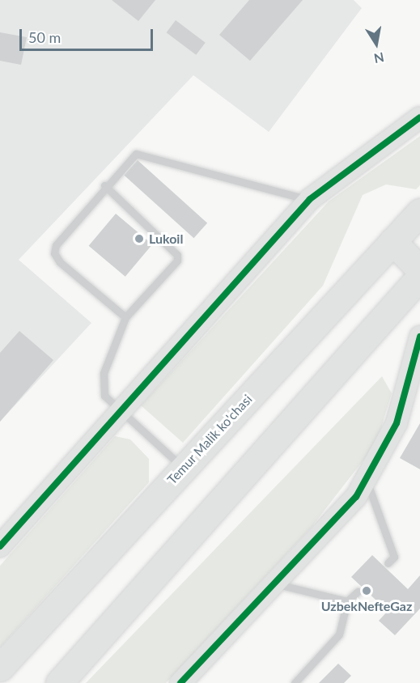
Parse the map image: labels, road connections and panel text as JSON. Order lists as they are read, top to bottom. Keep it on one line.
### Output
{"streets":{"highway":["Temur Malik ko'chasi"]},"places":["Lukoil","UzbekNefteGaz"],"scale_bar":"50 m","north":"bottom"}
